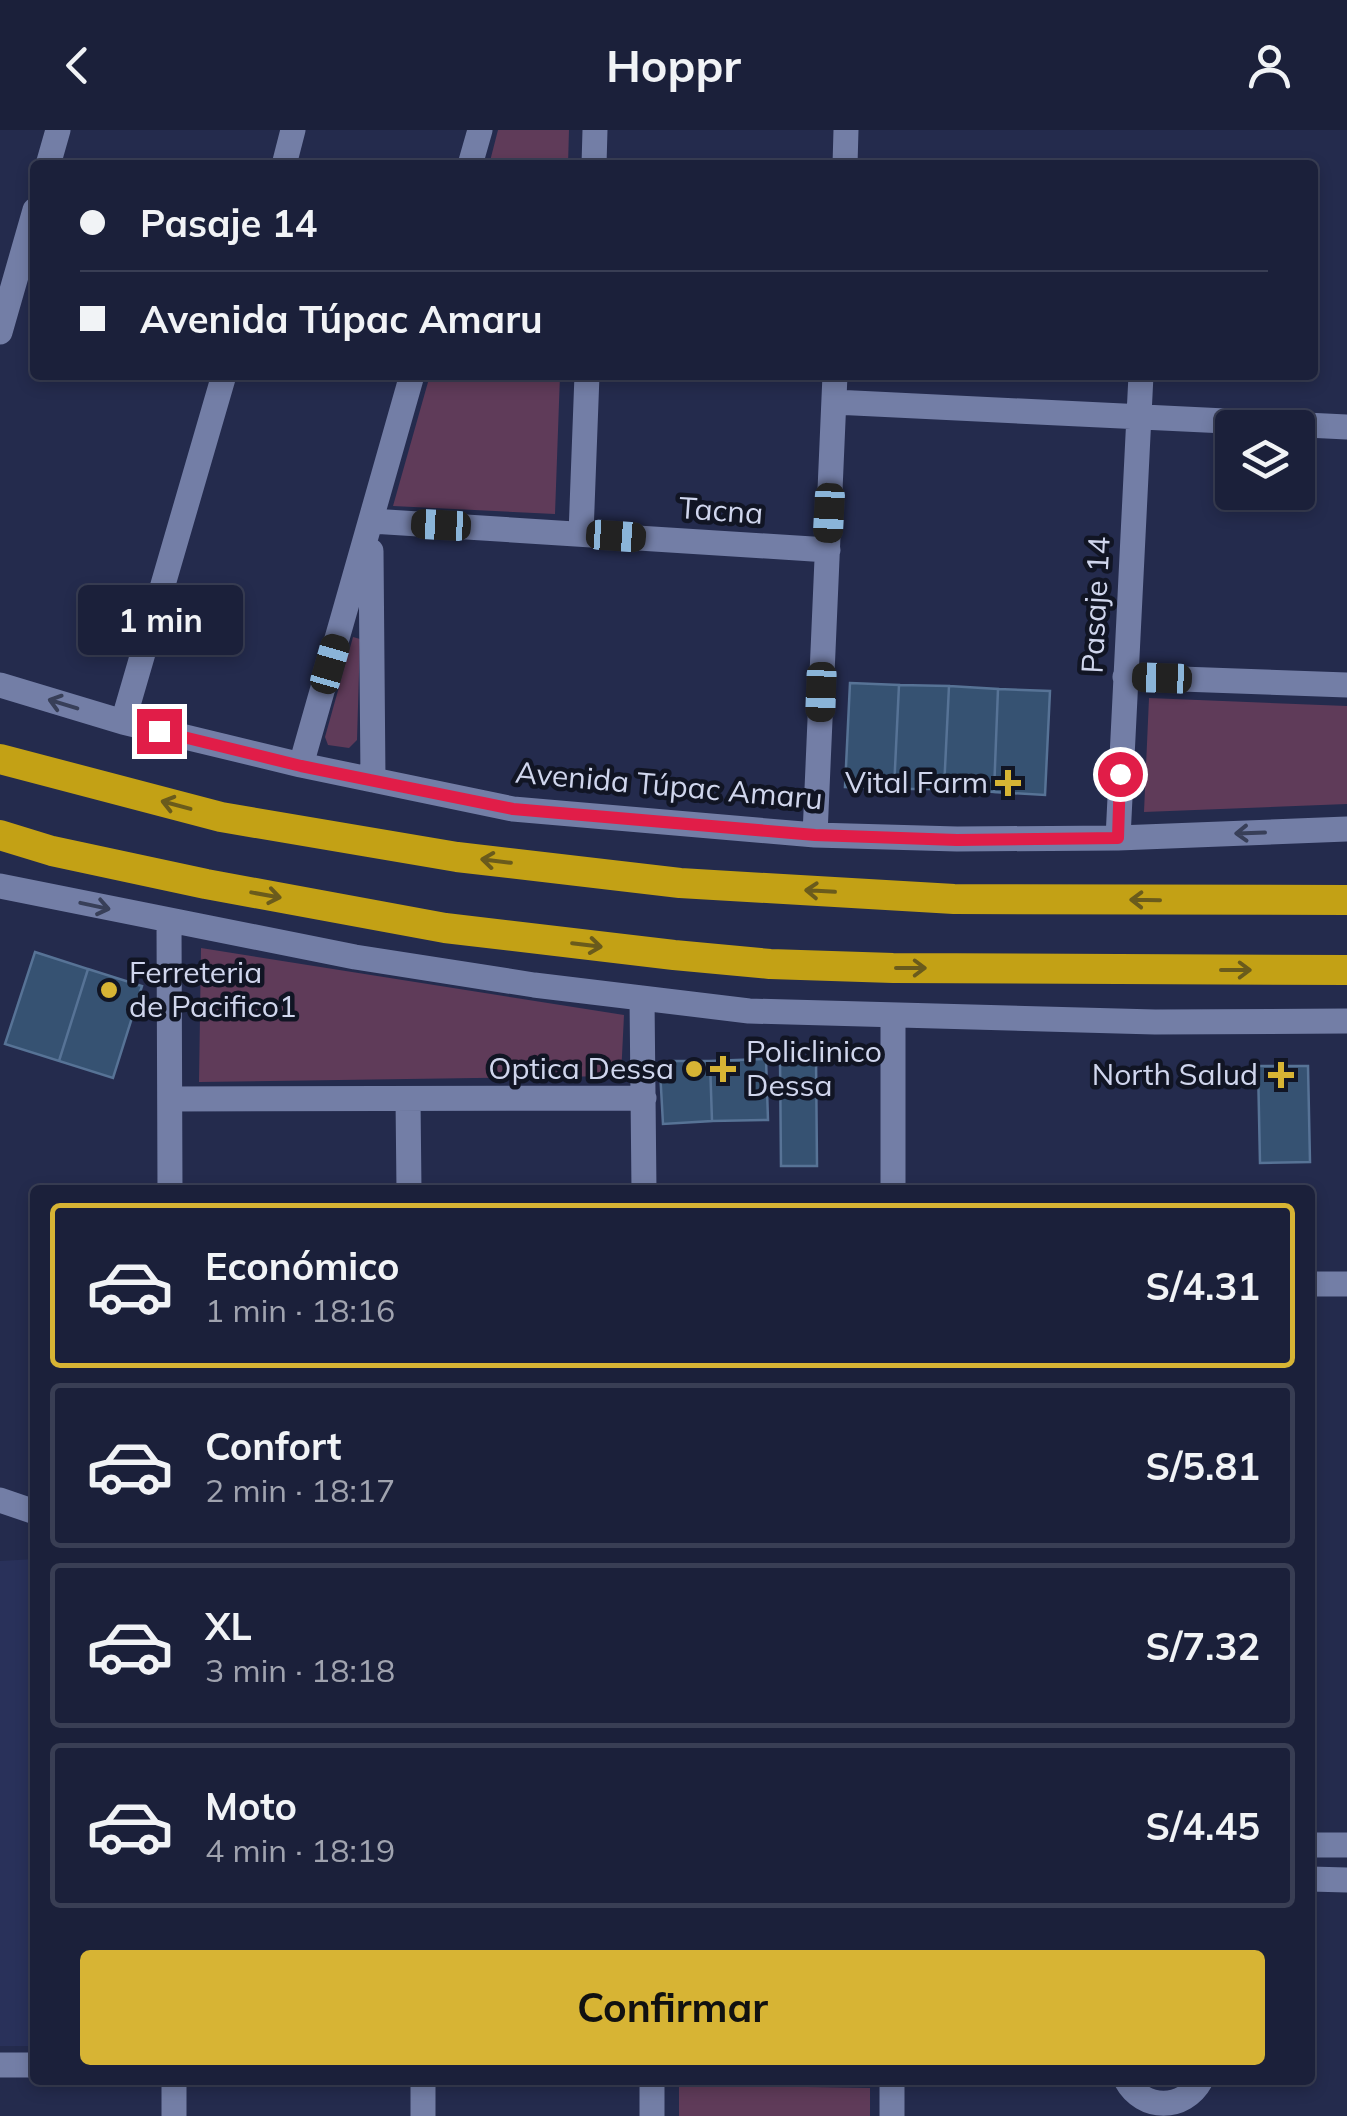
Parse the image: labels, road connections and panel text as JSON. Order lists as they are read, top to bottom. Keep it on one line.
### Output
{"streets":{"street":["Tacna","Pasaje 14","Avenida Túpac Amaru"]},"crossings":[["Pasaje 14","Avenida Túpac Amaru"]],"places":{"health":["Vital Farm","Policlinico Dessa","North Salud"],"other":["Ferreteria de Pacifico1","Optica Dessa"]},"page":{"header":"Hoppr","banner":["Pasaje 14","Avenida Túpac Amaru"],"bubble":"1 min","list":[{"name":"Económico","note":"1 min · 18:16","value":"S/4.31"},{"name":"Confort","note":"2 min · 18:17","value":"S/5.81"},{"name":"XL","note":"3 min · 18:18","value":"S/7.32"},{"name":"Moto","note":"4 min · 18:19","value":"S/4.45"}],"buttons":"Confirmar"}}
